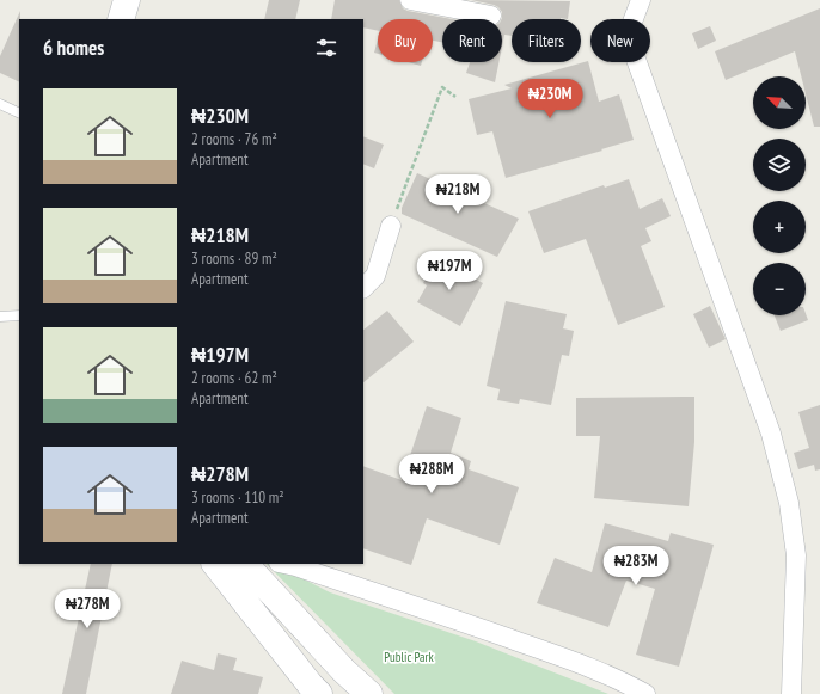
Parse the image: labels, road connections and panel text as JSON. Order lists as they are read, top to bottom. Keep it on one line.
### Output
{"parks":["Public Park"],"north":"top left","page":{"chip":["Buy","Rent","Filters","New"],"heading":"6 homes","map_buttons":["+","−"],"list":[{"name":"₦230M","note":"2 rooms · 76 m² · Apartment"},{"name":"₦218M","note":"3 rooms · 89 m² · Apartment"},{"name":"₦197M","note":"2 rooms · 62 m² · Apartment"},{"name":"₦278M","note":"3 rooms · 110 m² · Apartment"}],"price":["₦230M","₦218M","₦197M","₦288M","₦283M","₦278M"]}}
